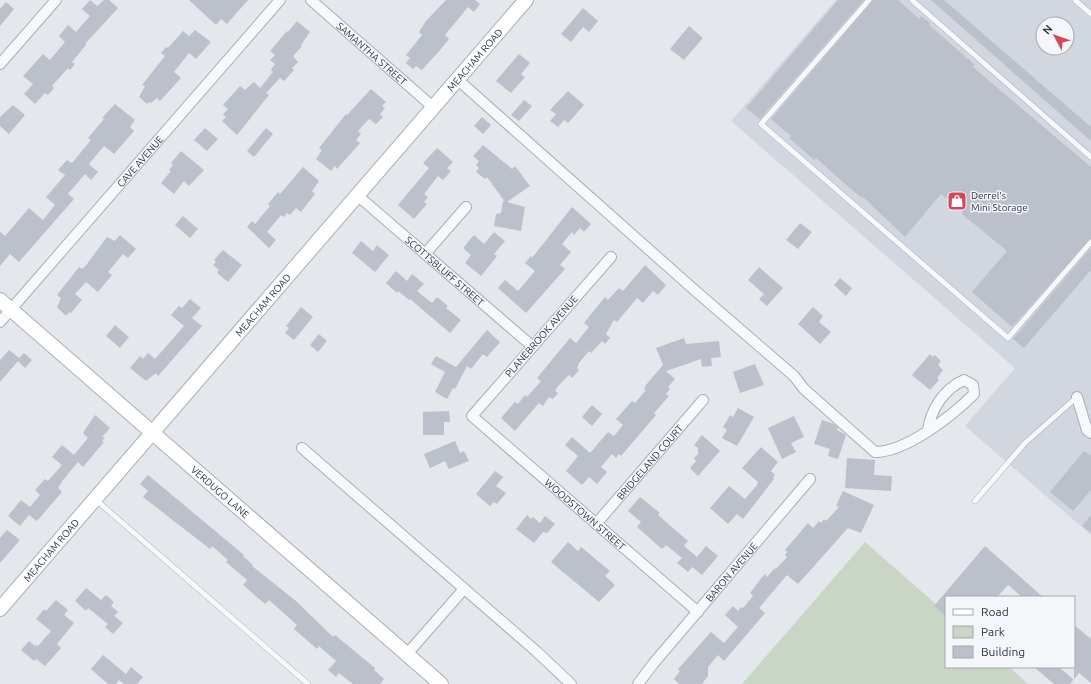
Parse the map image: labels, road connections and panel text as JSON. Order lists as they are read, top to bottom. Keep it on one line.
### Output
{"streets":{"street":["SAMANTHA STREET","MEACHAM ROAD","CAVE AVENUE","SCOTTSBLUFF STREET","PLANEBROOK AVENUE","BRIDGELAND COURT","VERDUGO LANE","WOODSTOWN STREET","BARON AVENUE"]},"crossings":[["SAMANTHA STREET","MEACHAM ROAD"],["MEACHAM ROAD","SCOTTSBLUFF STREET"],["MEACHAM ROAD","VERDUGO LANE"],["CAVE AVENUE","VERDUGO LANE"],["SCOTTSBLUFF STREET","PLANEBROOK AVENUE"],["PLANEBROOK AVENUE","WOODSTOWN STREET"],["BRIDGELAND COURT","WOODSTOWN STREET"],["WOODSTOWN STREET","BARON AVENUE"]],"places":{"shop":["Derrel's Mini Storage"]},"legend":["Road","Park","Building"],"north":"top left"}
